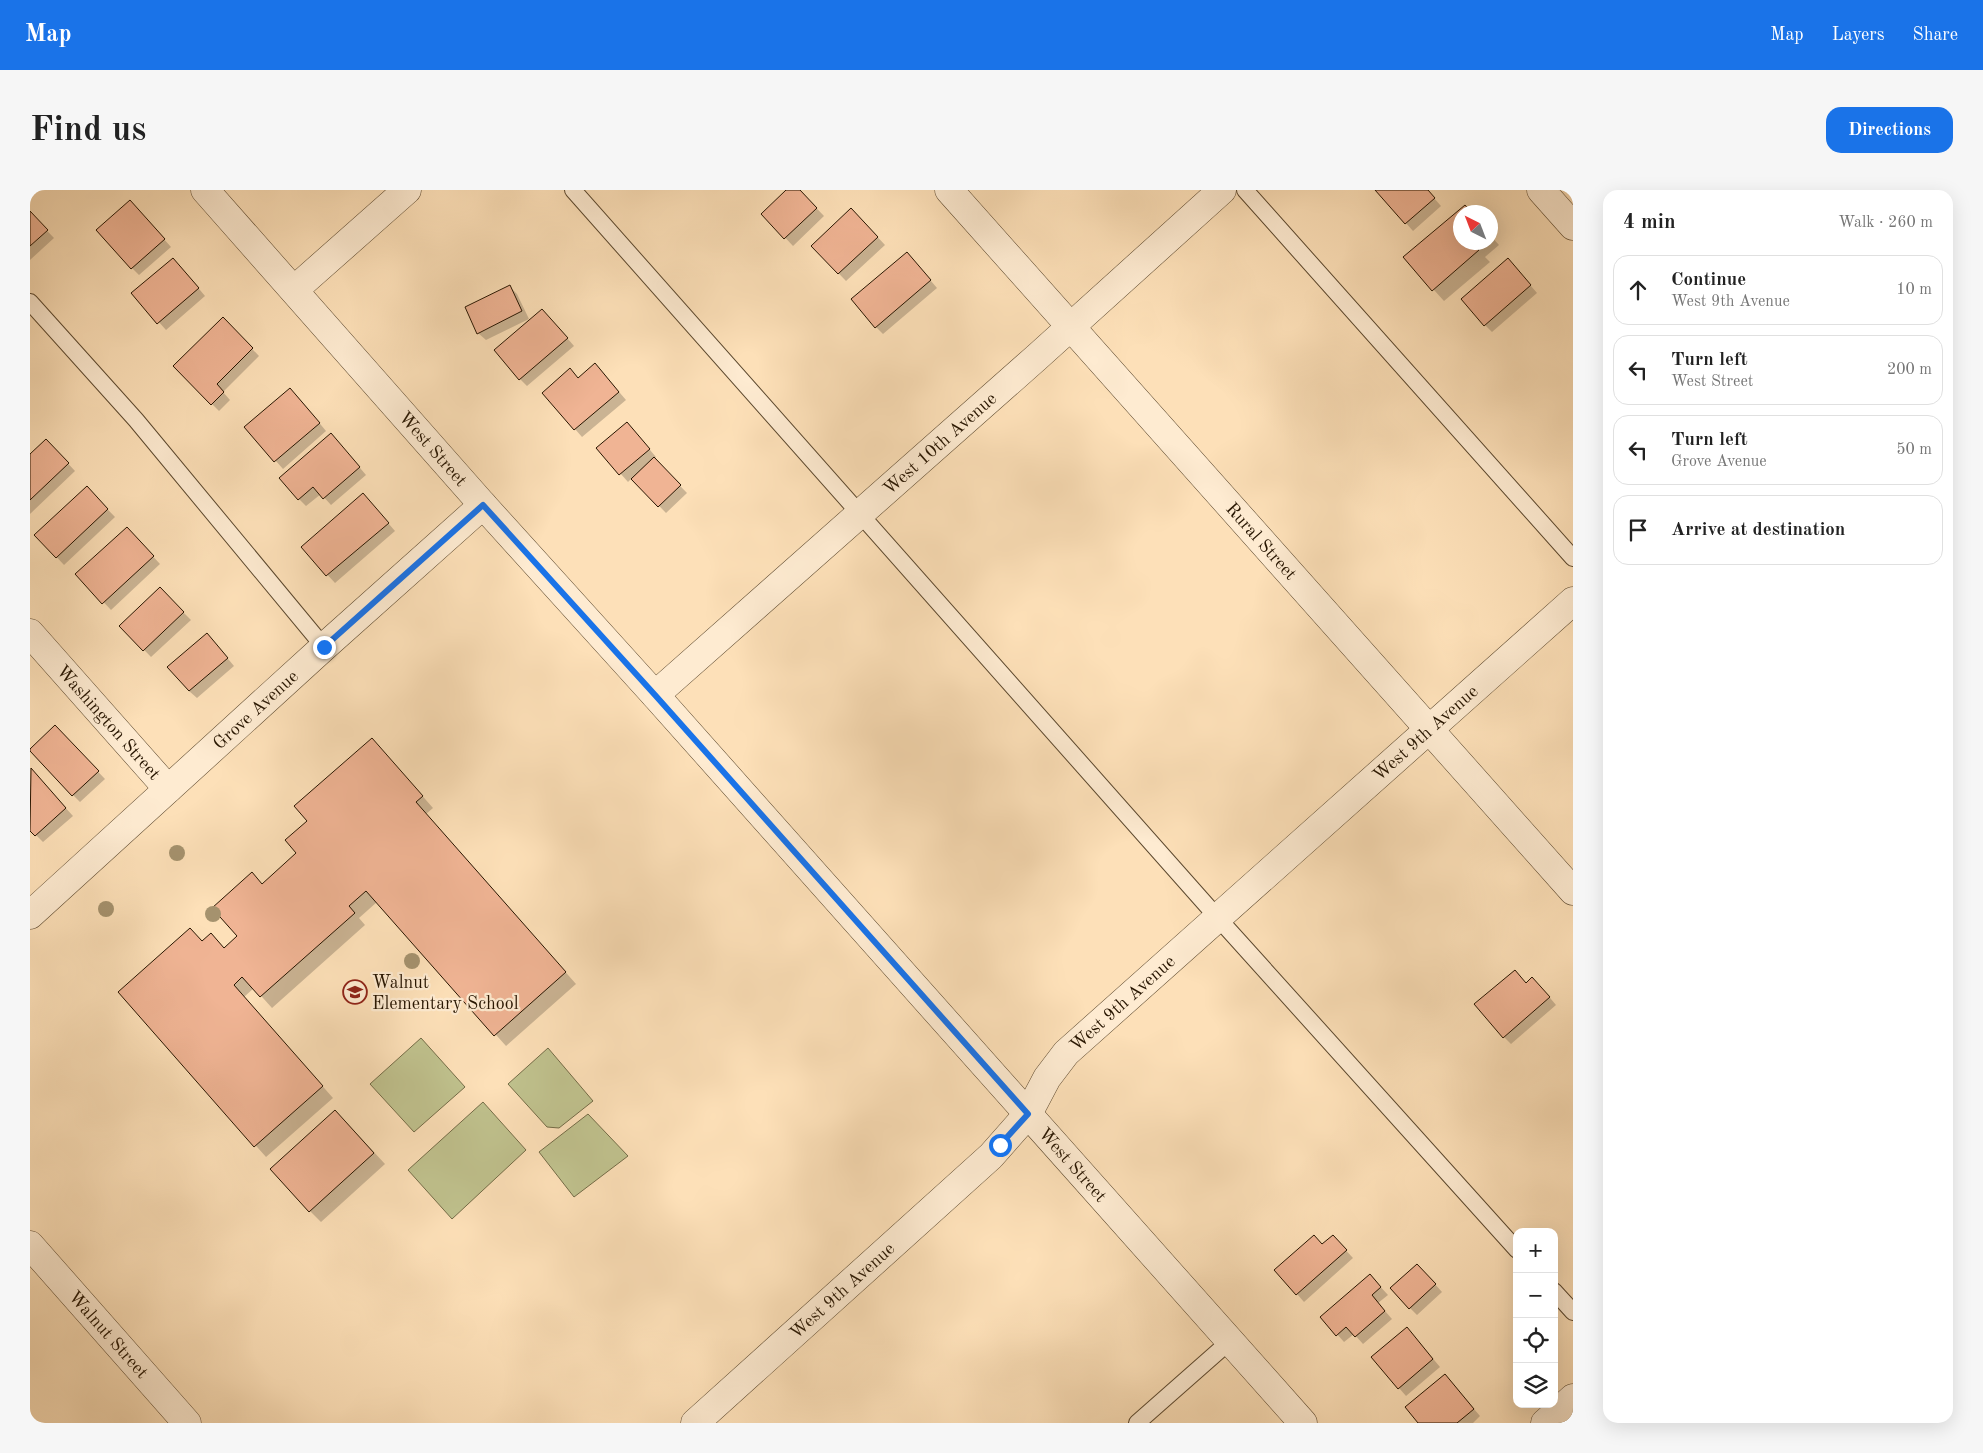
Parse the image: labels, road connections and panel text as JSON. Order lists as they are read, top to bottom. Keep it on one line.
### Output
{"streets":{"street":["West 10th Avenue","West Street","Rural Street","Grove Avenue","Washington Street","West 9th Avenue","Walnut Street"]},"crossings":[["West 10th Avenue","West Street"],["West 10th Avenue","Rural Street"],["West Street","Grove Avenue"],["West Street","West 9th Avenue"],["Rural Street","West 9th Avenue"],["Grove Avenue","Washington Street"]],"places":{"school or university":["Walnut Elementary School"]},"north":"top left","page":{"header":"Map","nav":["Map","Layers","Share"],"buttons":"Directions","title":"Find us","heading":["4 min","Walk · 260 m"],"list":[["Continue","West 9th Avenue","10 m"],["Turn left","West Street","200 m"],["Turn left","Grove Avenue","50 m"],"Arrive at destination"],"map_buttons":["+","−"]}}
